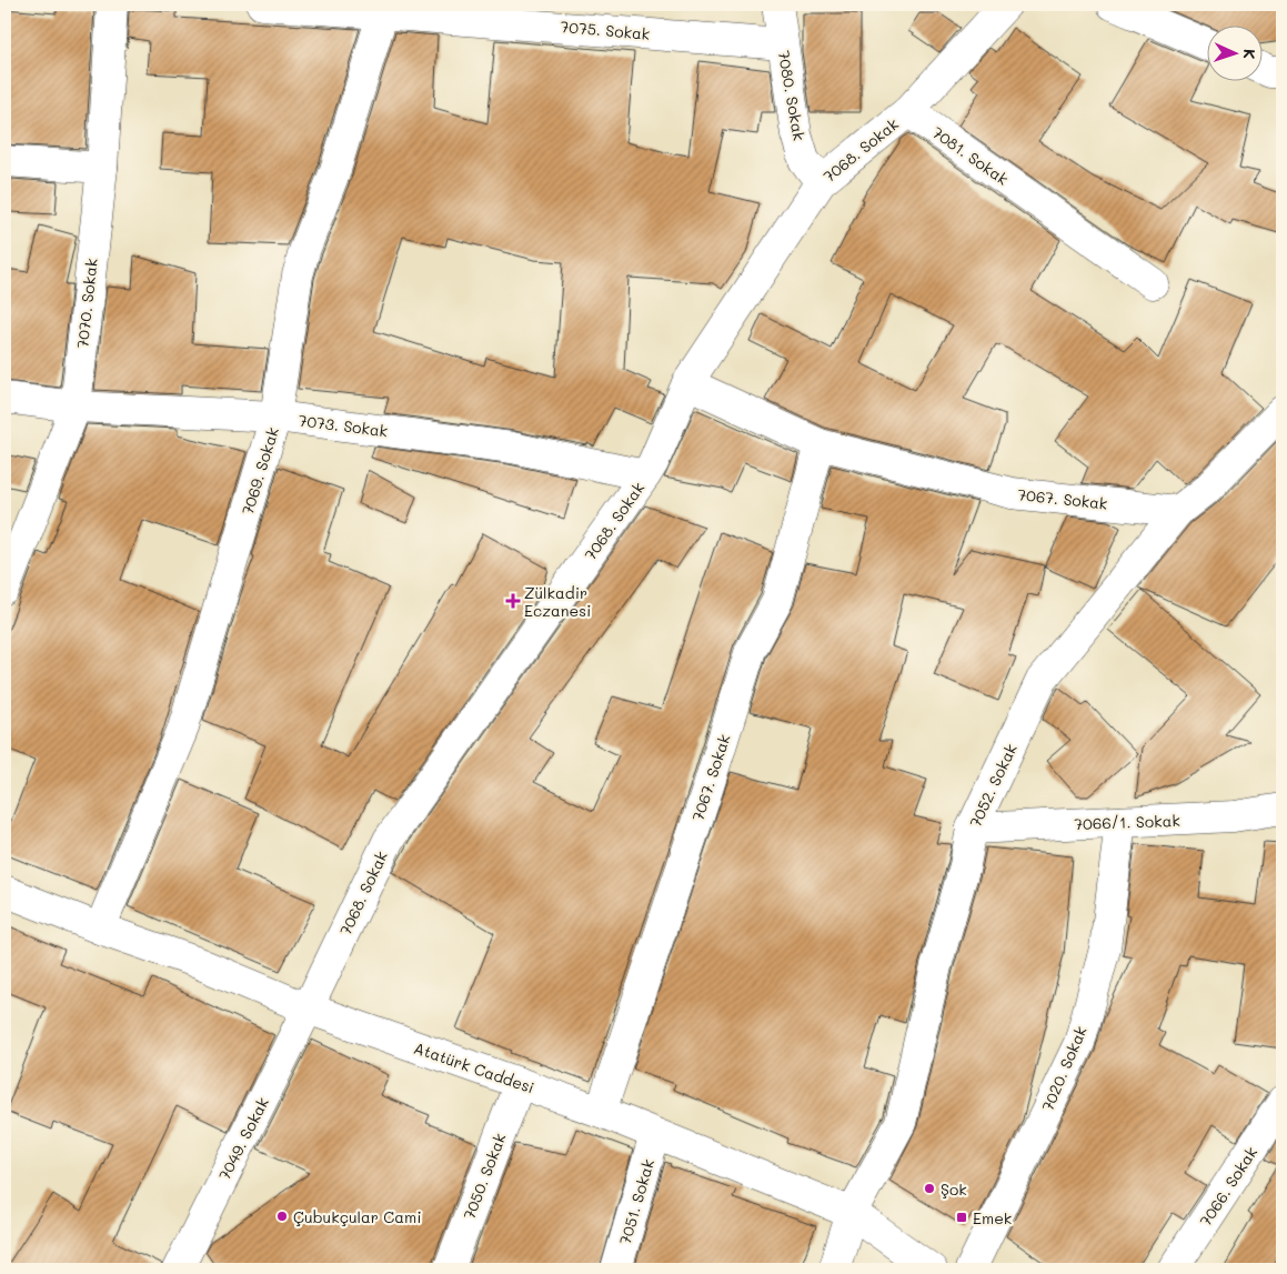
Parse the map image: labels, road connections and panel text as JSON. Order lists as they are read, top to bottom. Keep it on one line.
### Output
{"streets":{"street":["7075. Sokak","7080. Sokak","7068. Sokak","7081. Sokak","7070. Sokak","7073. Sokak","7069. Sokak","7067. Sokak","7052. Sokak","7066/1. Sokak","Atatürk Caddesi","7020. Sokak","7049. Sokak","7050. Sokak","7066. Sokak","7051. Sokak"]},"crossings":[["7075. Sokak","7080. Sokak"],["7075. Sokak","7069. Sokak"],["7080. Sokak","7068. Sokak"],["7068. Sokak","7081. Sokak"],["7068. Sokak","7073. Sokak"],["7068. Sokak","7067. Sokak"],["7068. Sokak","Atatürk Caddesi"],["7068. Sokak","7049. Sokak"],["7070. Sokak","7073. Sokak"],["7073. Sokak","7069. Sokak"],["7069. Sokak","Atatürk Caddesi"],["7067. Sokak","7052. Sokak"],["7067. Sokak","Atatürk Caddesi"],["7052. Sokak","7066/1. Sokak"],["7052. Sokak","Atatürk Caddesi"],["7066/1. Sokak","7020. Sokak"],["Atatürk Caddesi","7049. Sokak"],["Atatürk Caddesi","7050. Sokak"],["Atatürk Caddesi","7051. Sokak"]],"places":{"health":["Zülkadir Eczanesi"],"other":["Şok","Çubukçular Cami"],"transit":["Emek"]},"north":"right"}
